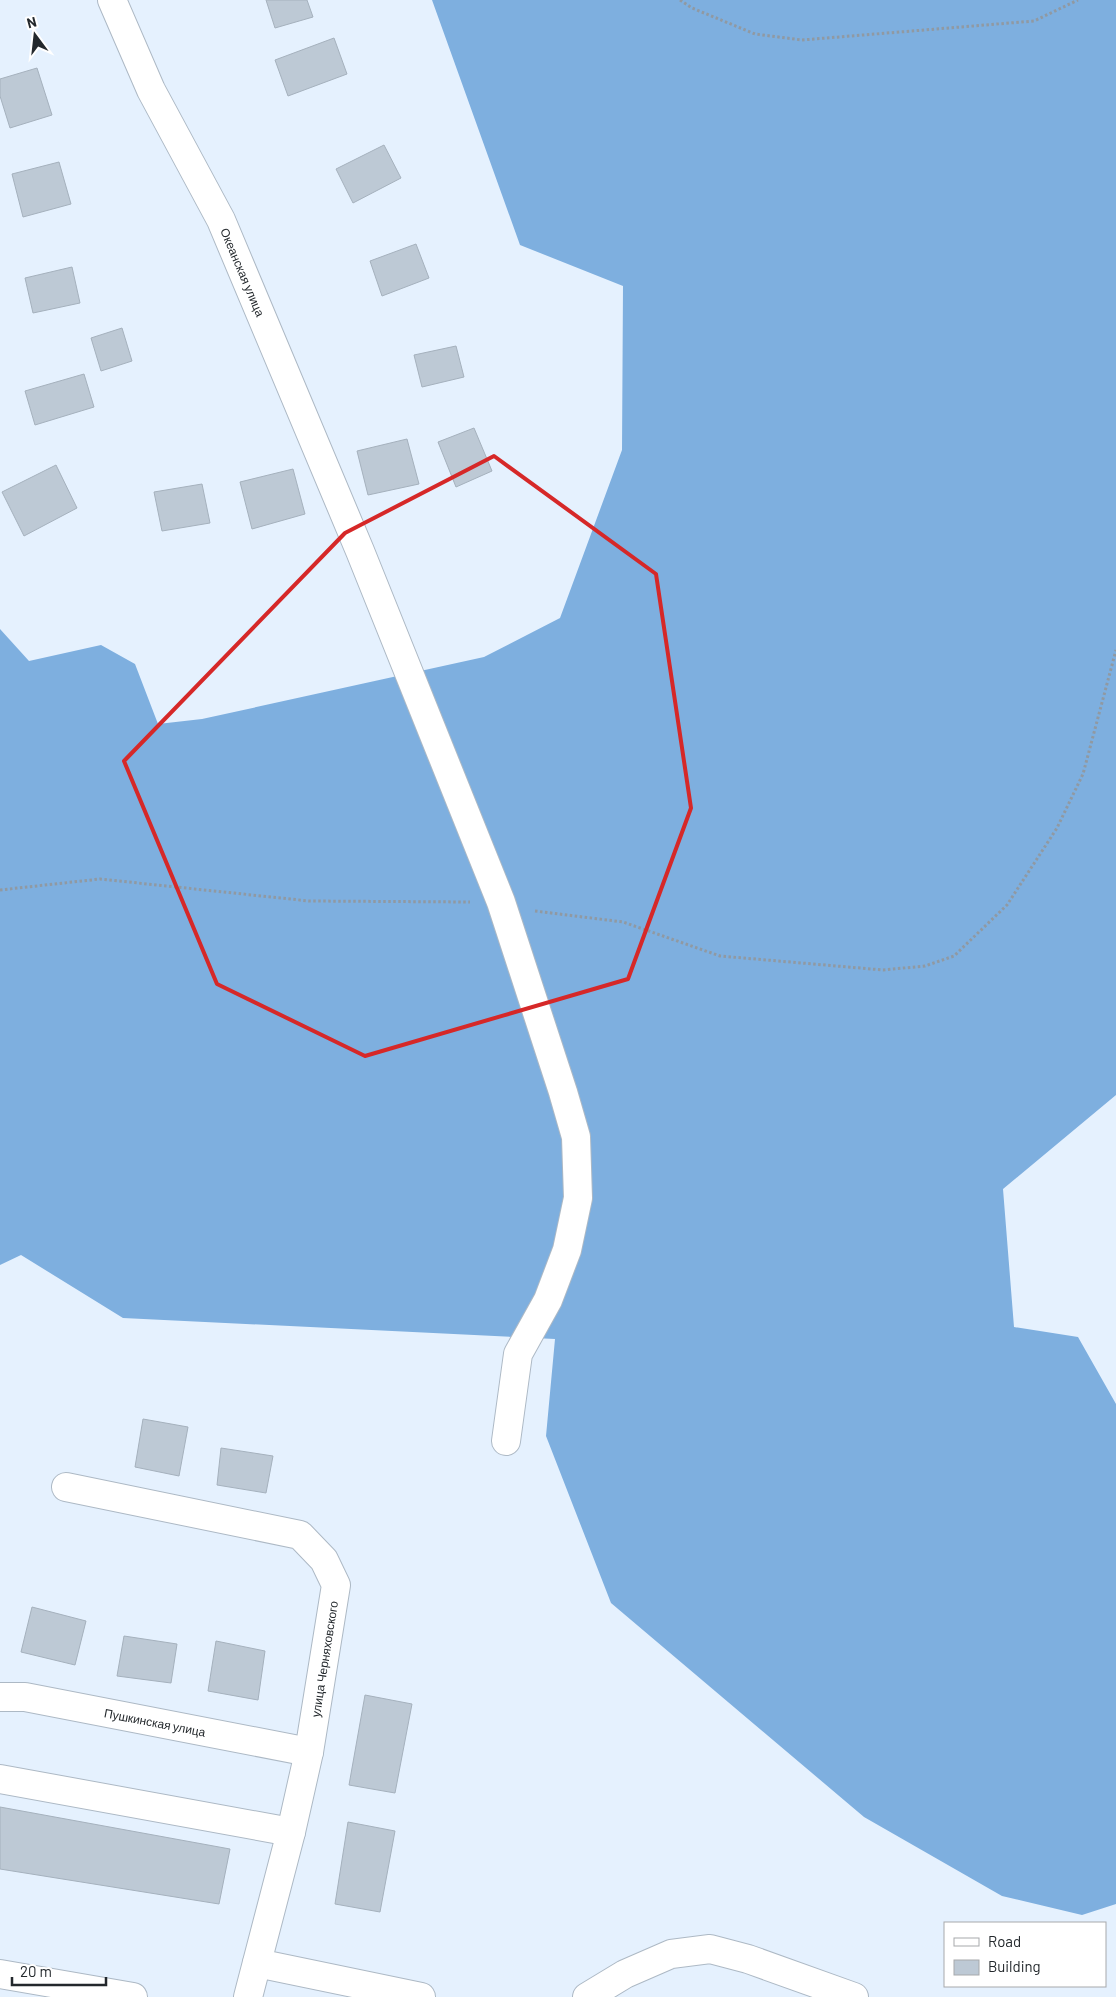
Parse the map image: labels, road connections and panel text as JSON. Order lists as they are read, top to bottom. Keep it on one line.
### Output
{"streets":{"street":["Океанская улица","улица Черняховского","Пушкинская улица"]},"crossings":[["улица Черняховского","Пушкинская улица"]],"legend":["Road","Building"],"scale_bar":"20 m","north":"top"}
